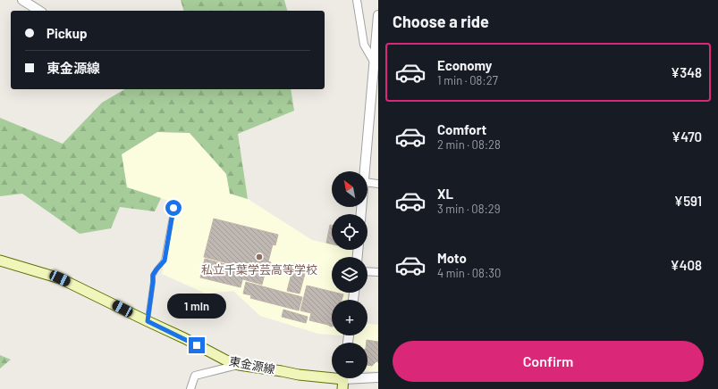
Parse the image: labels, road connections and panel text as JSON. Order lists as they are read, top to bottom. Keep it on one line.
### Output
{"streets":{"main road":["東金源線"]},"places":["私立千葉学芸高等学校"],"north":"top left","page":{"heading":"Choose a ride","banner":["Pickup","東金源線"],"list":[{"name":"Economy","note":"1 min · 08:27","value":"¥348"},{"name":"Comfort","note":"2 min · 08:28","value":"¥470"},{"name":"XL","note":"3 min · 08:29","value":"¥591"},{"name":"Moto","note":"4 min · 08:30","value":"¥408"}],"map_buttons":["+","−"],"bubble":"1 min","buttons":"Confirm"}}
